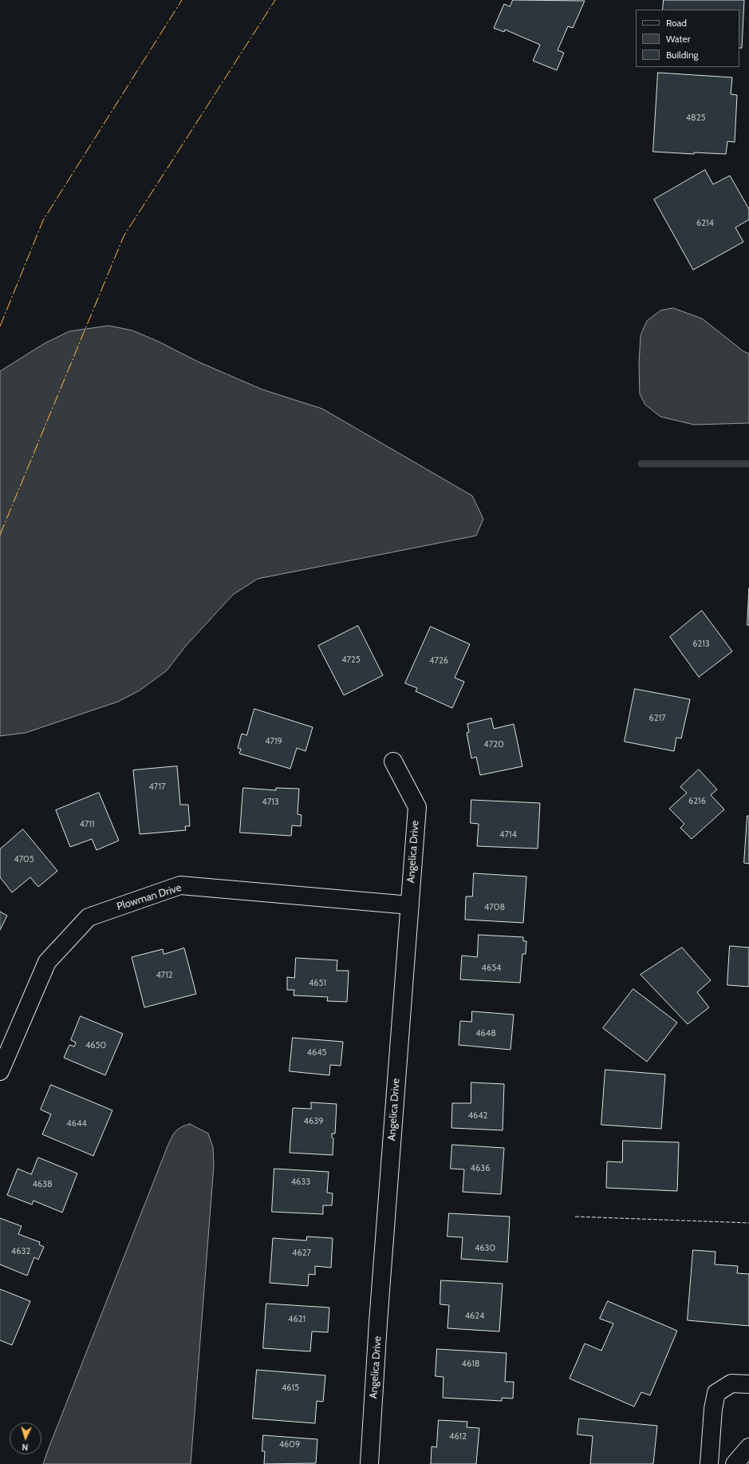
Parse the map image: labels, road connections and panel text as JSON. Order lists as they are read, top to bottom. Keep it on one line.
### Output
{"streets":{"street":["Angelica Drive","Plowman Drive"]},"crossings":[["Angelica Drive","Plowman Drive"]],"house_numbers":["4825","6214","6213","4725","4726","6217","4719","4720","4717","6216","4713","4711","4714","4705","4708","4654","4712","4651","4648","4650","4645","4642","4639","4644","4636","4633","4638","4630","4632","4627","4624","4621","4618","4615","4612","4609"],"legend":["Road","Water","Building"],"north":"bottom"}
